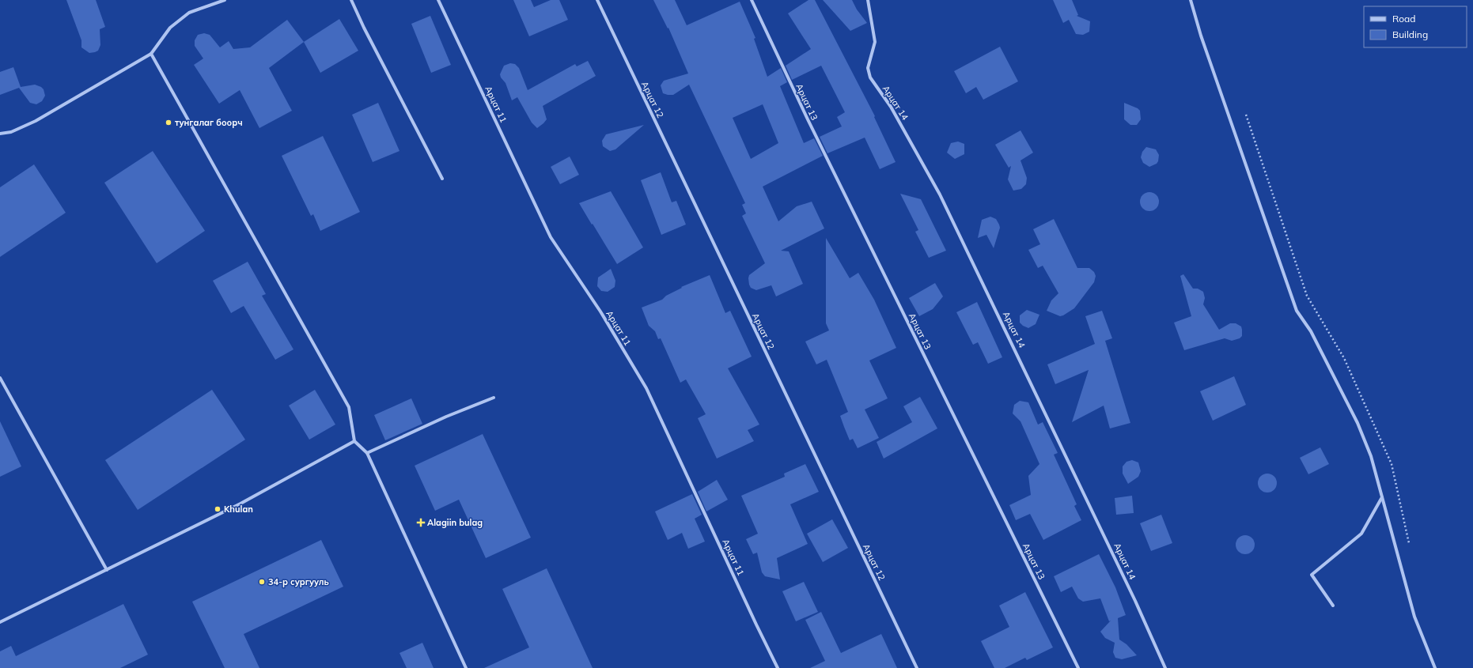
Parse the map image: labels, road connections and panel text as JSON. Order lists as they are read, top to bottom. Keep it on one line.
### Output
{"streets":{"street":["Арцат 12","Арцат 13","Арцат 14","Арцат 11"]},"places":{"other":["тунгалаг боорч","Khulan","34-р сургууль"],"health":["Alagiin bulag"]},"legend":["Road","Building"]}
